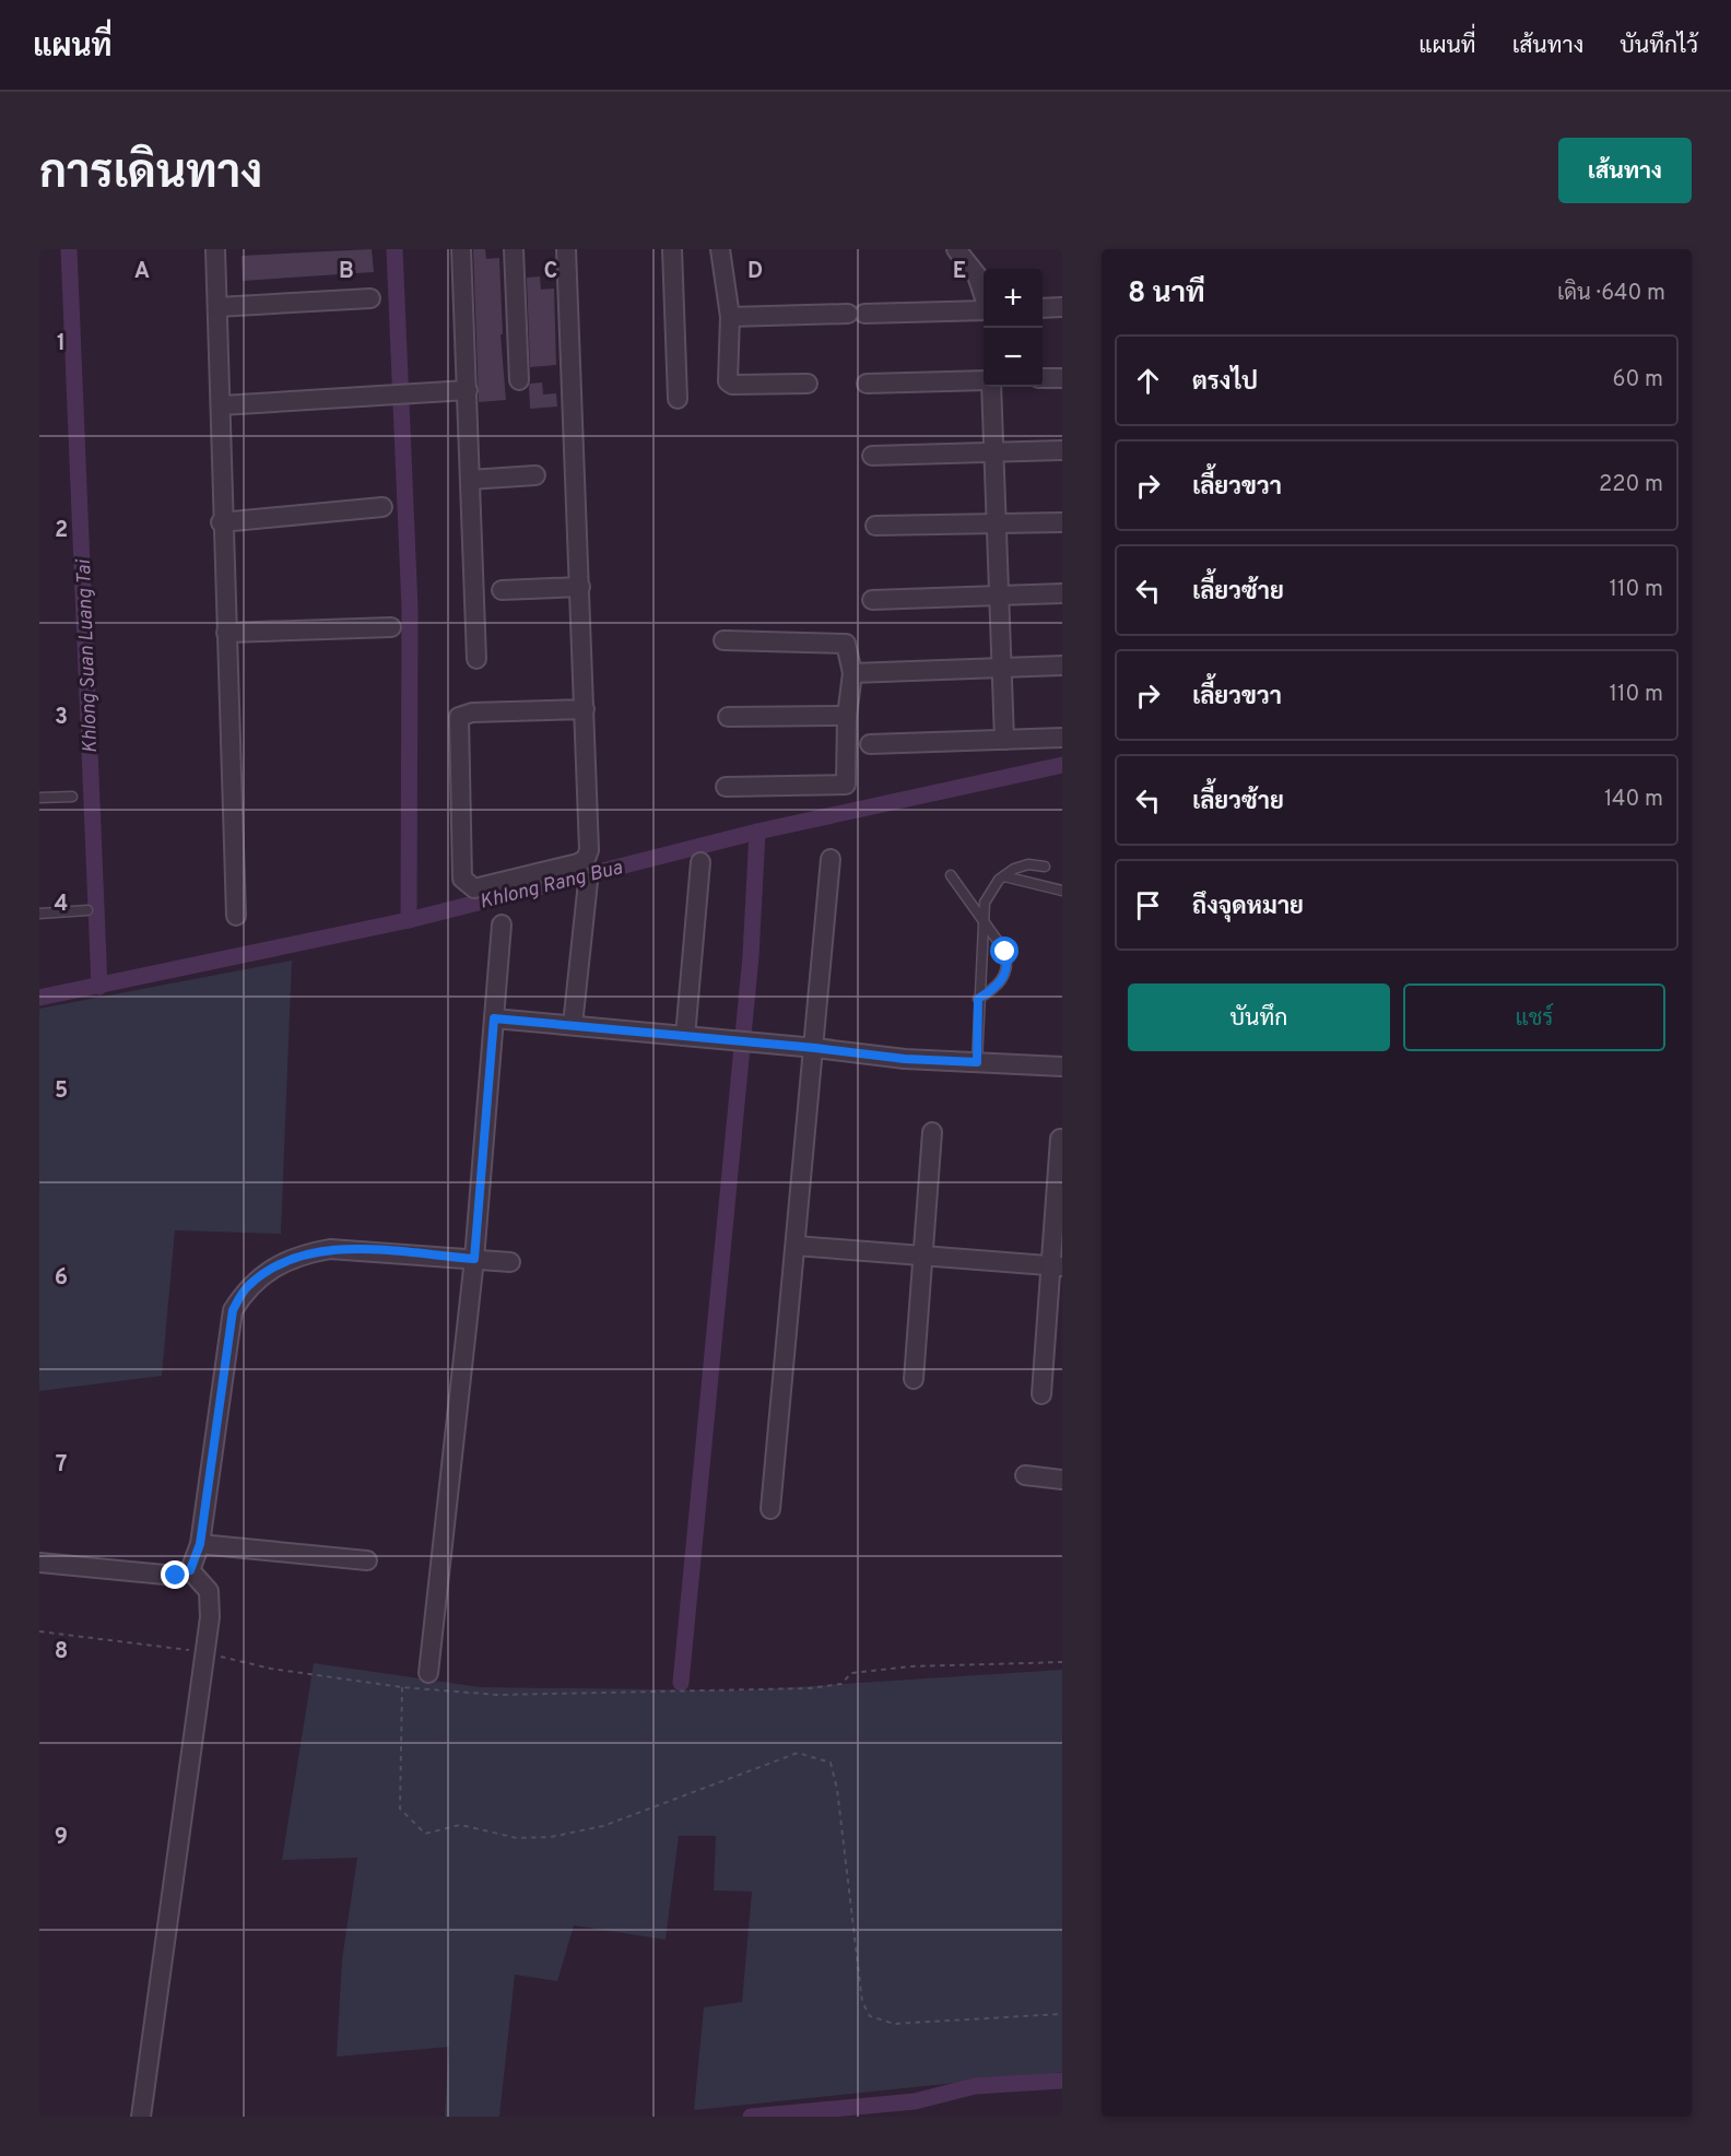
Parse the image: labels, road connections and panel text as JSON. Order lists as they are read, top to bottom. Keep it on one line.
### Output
{"water":["Khlong Suan Luang Tai","Khlong Rang Bua"],"page":{"header":"แผนที่","nav":["แผนที่","เส้นทาง","บันทึกไว้"],"title":"การเดินทาง","buttons":["เส้นทาง",["บันทึก","แชร์"]],"heading":["8 นาที","เดิน · 640 m"],"map_buttons":["+","−"],"list":[["ตรงไป","60 m"],["เลี้ยวขวา","220 m"],["เลี้ยวซ้าย","110 m"],["เลี้ยวขวา","110 m"],["เลี้ยวซ้าย","140 m"],"ถึงจุดหมาย"]},"grid":{"columns":["A","B","C","D","E"],"rows":["1","2","3","4","5","6","7","8","9"]}}
